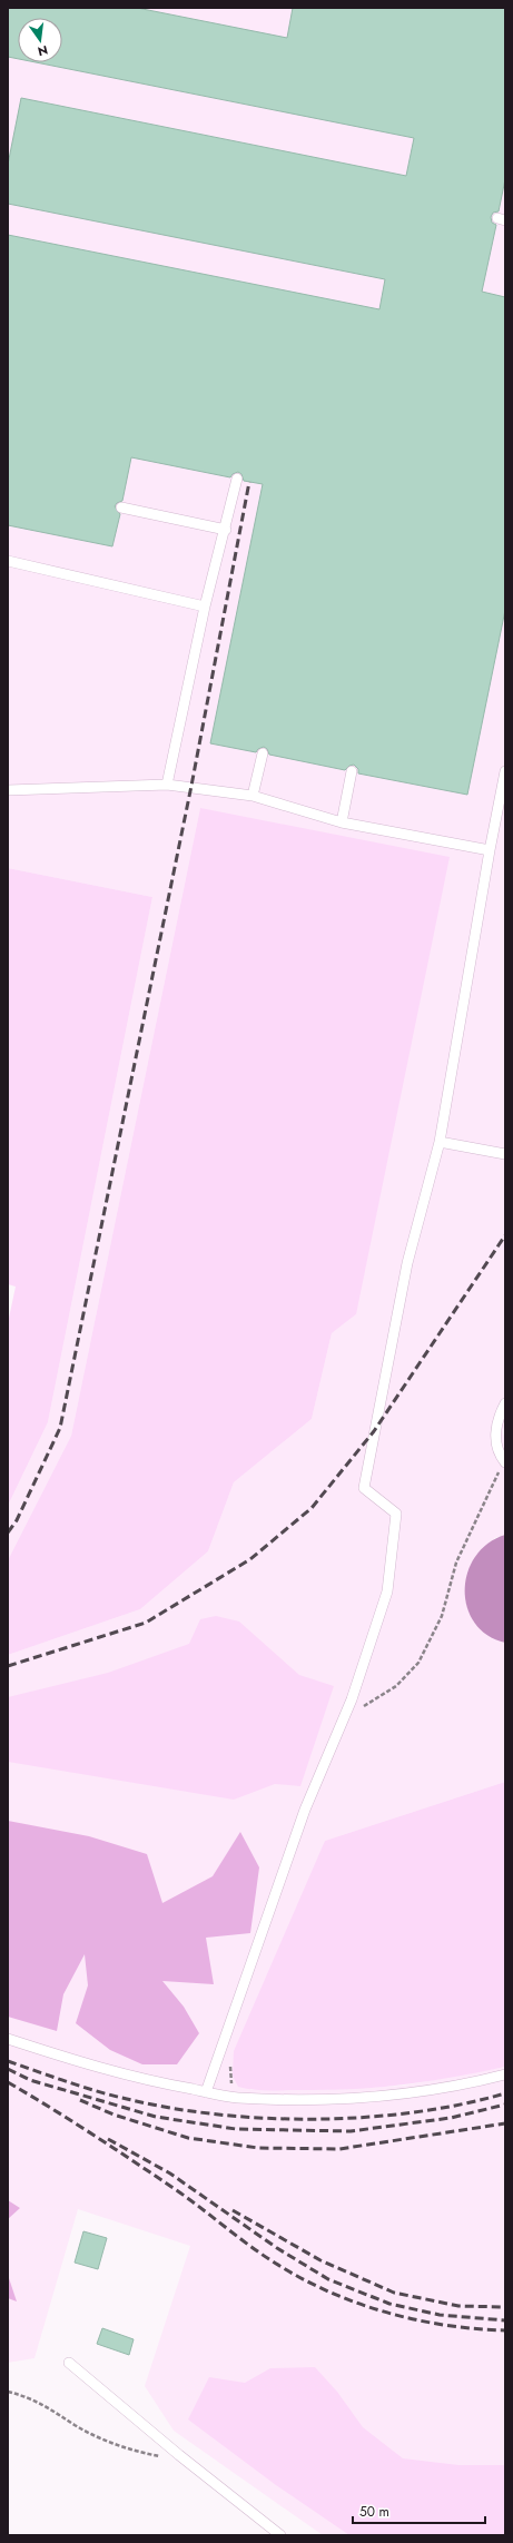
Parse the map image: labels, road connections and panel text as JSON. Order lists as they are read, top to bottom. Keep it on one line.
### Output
{"scale_bar":"50 m","north":"bottom"}
